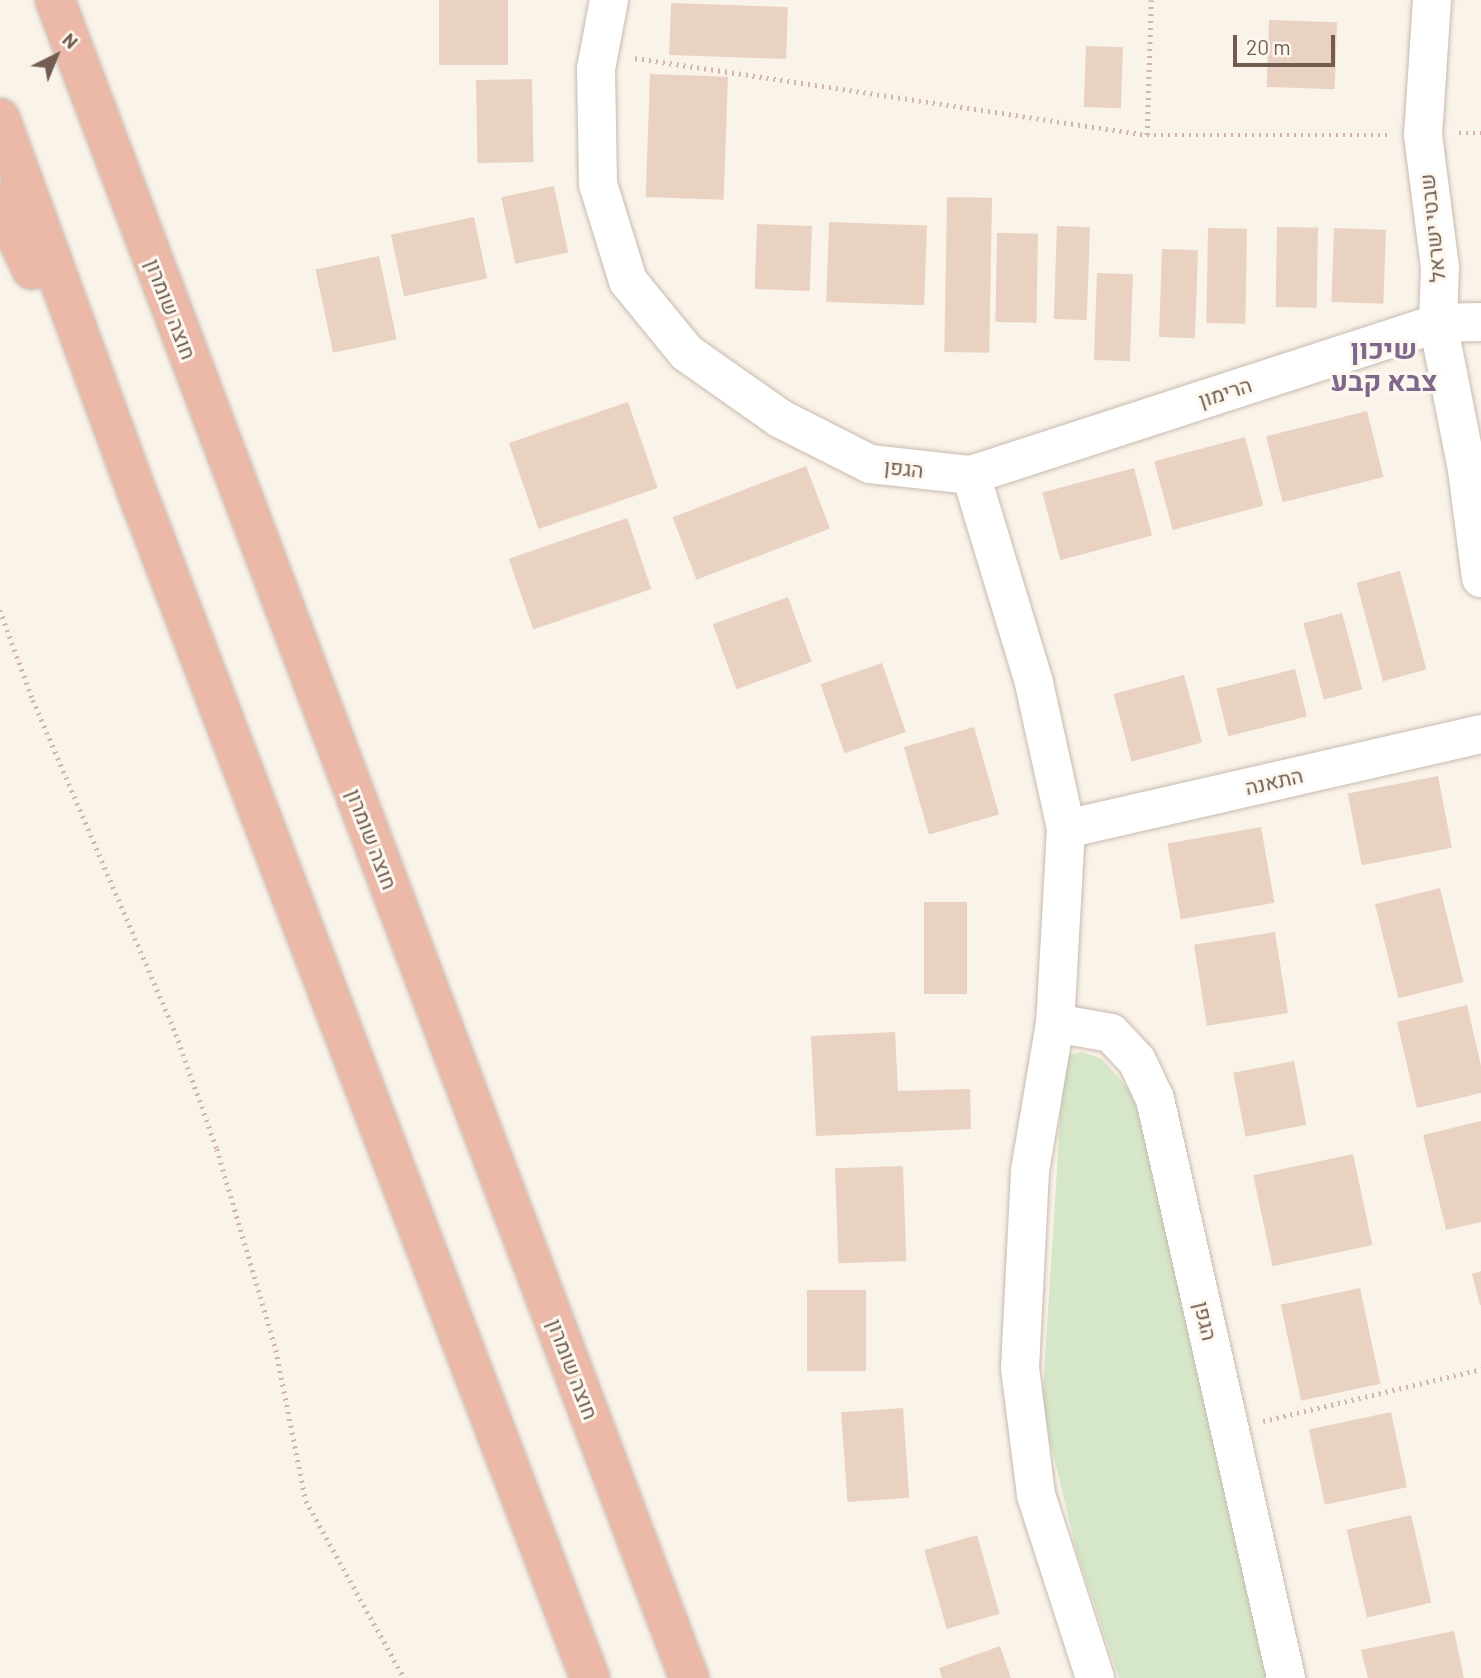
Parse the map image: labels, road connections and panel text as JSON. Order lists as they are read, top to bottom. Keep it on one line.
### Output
{"streets":{"highway":["חוצה שומרון"],"street":["שבטי ישראל","הרימון","הגפן","התאנה"]},"crossings":[["שבטי ישראל","הרימון"],["הרימון","הגפן"]],"districts":["שיכון צבא קבע"],"scale_bar":"20 m","north":"top right"}
